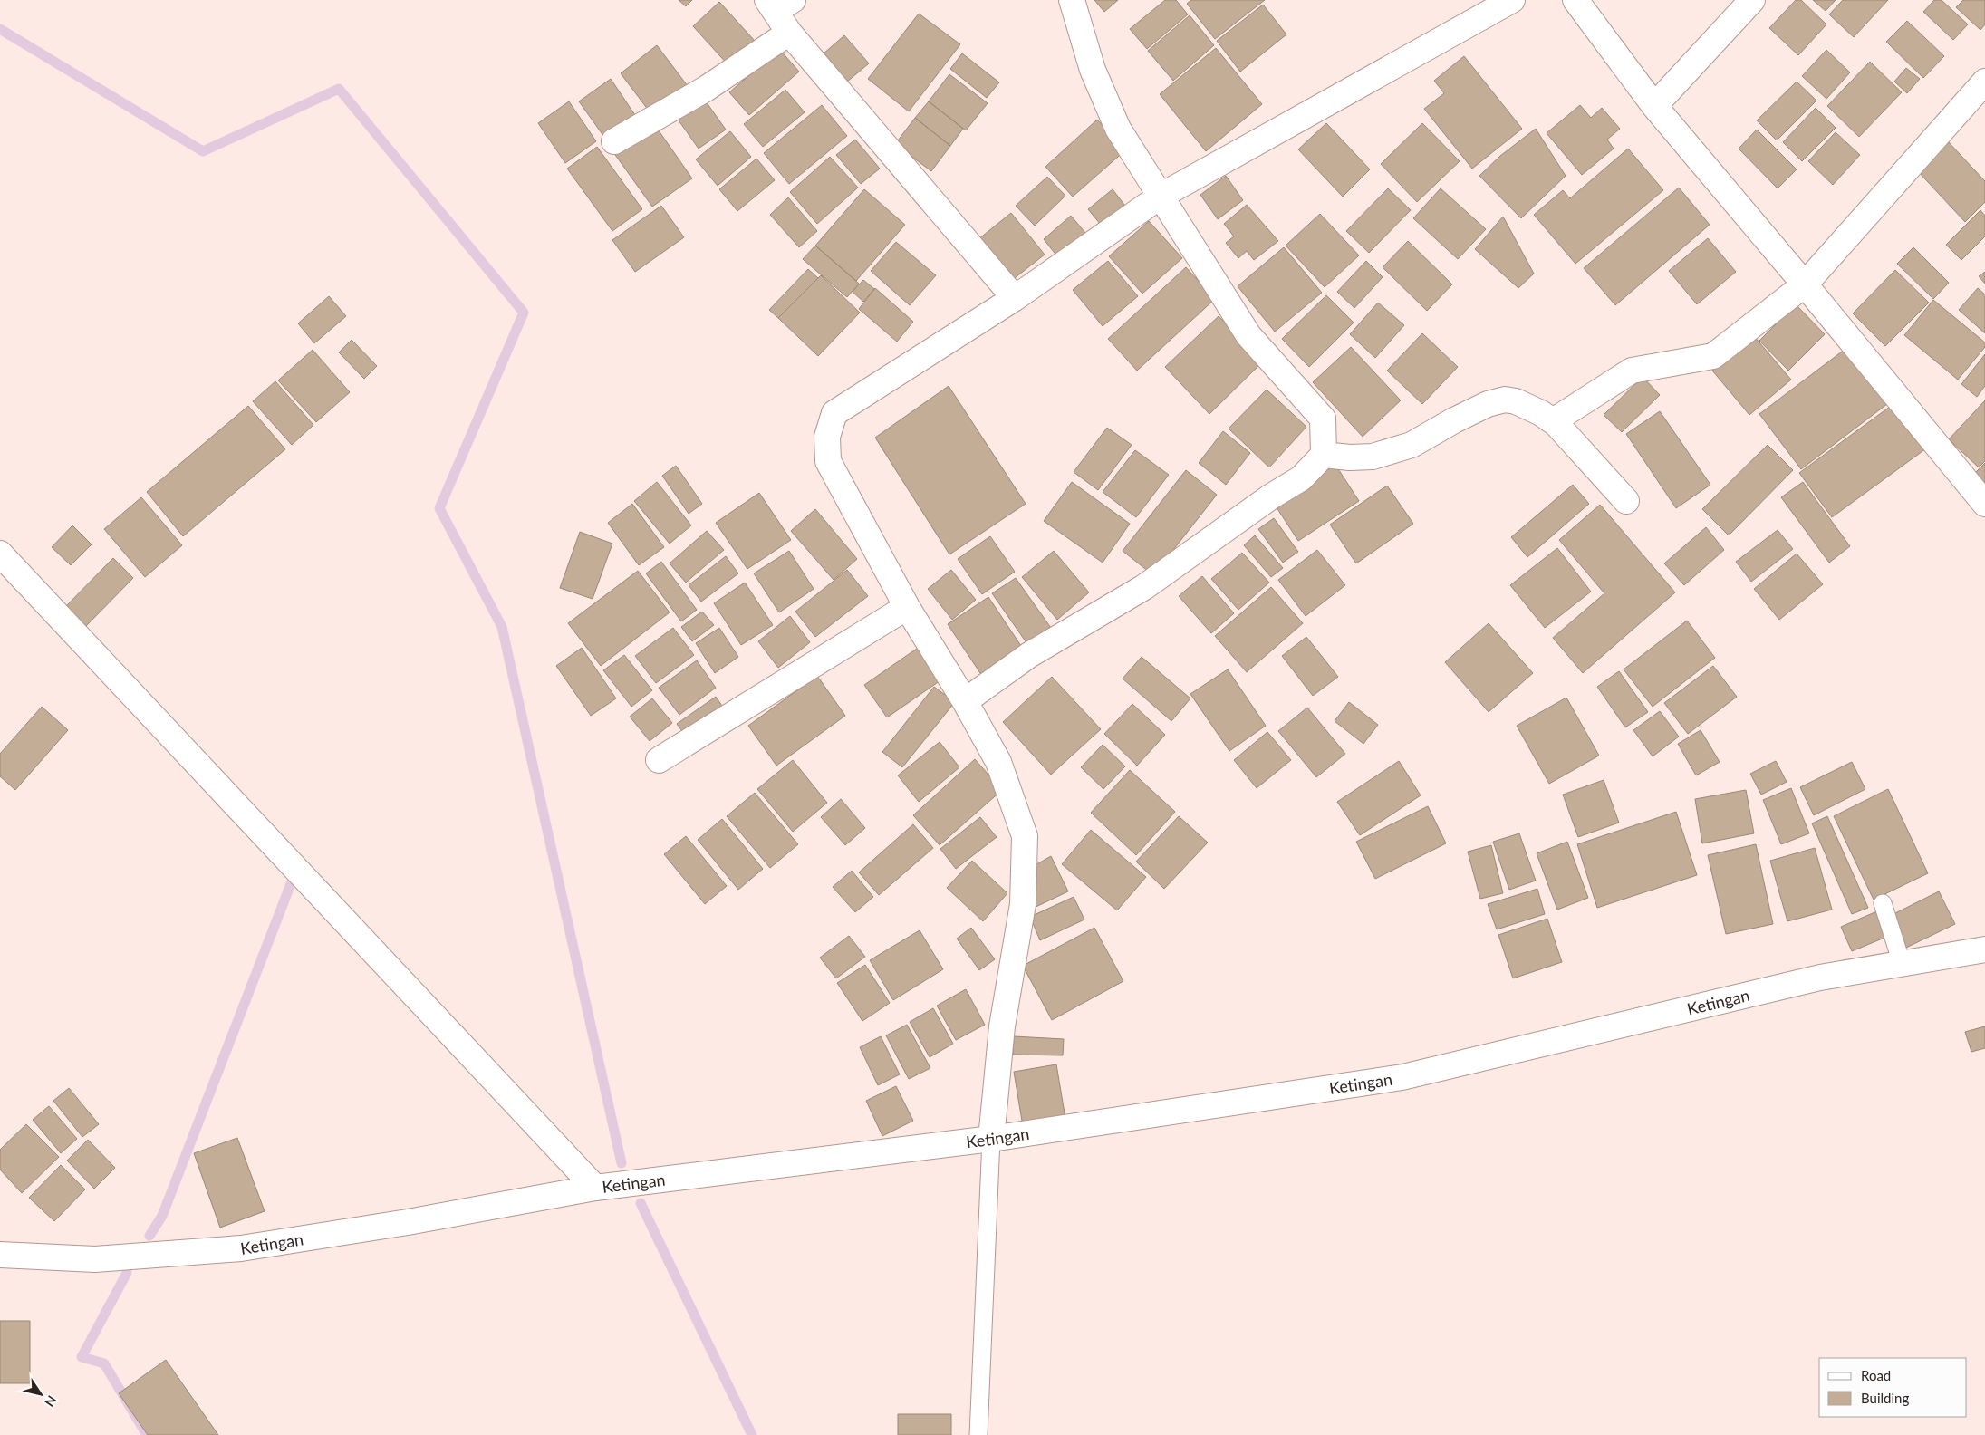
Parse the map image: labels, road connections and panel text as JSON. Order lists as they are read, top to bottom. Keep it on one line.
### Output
{"streets":{"street":["Ketingan"]},"legend":["Road","Building"],"north":"bottom right"}
